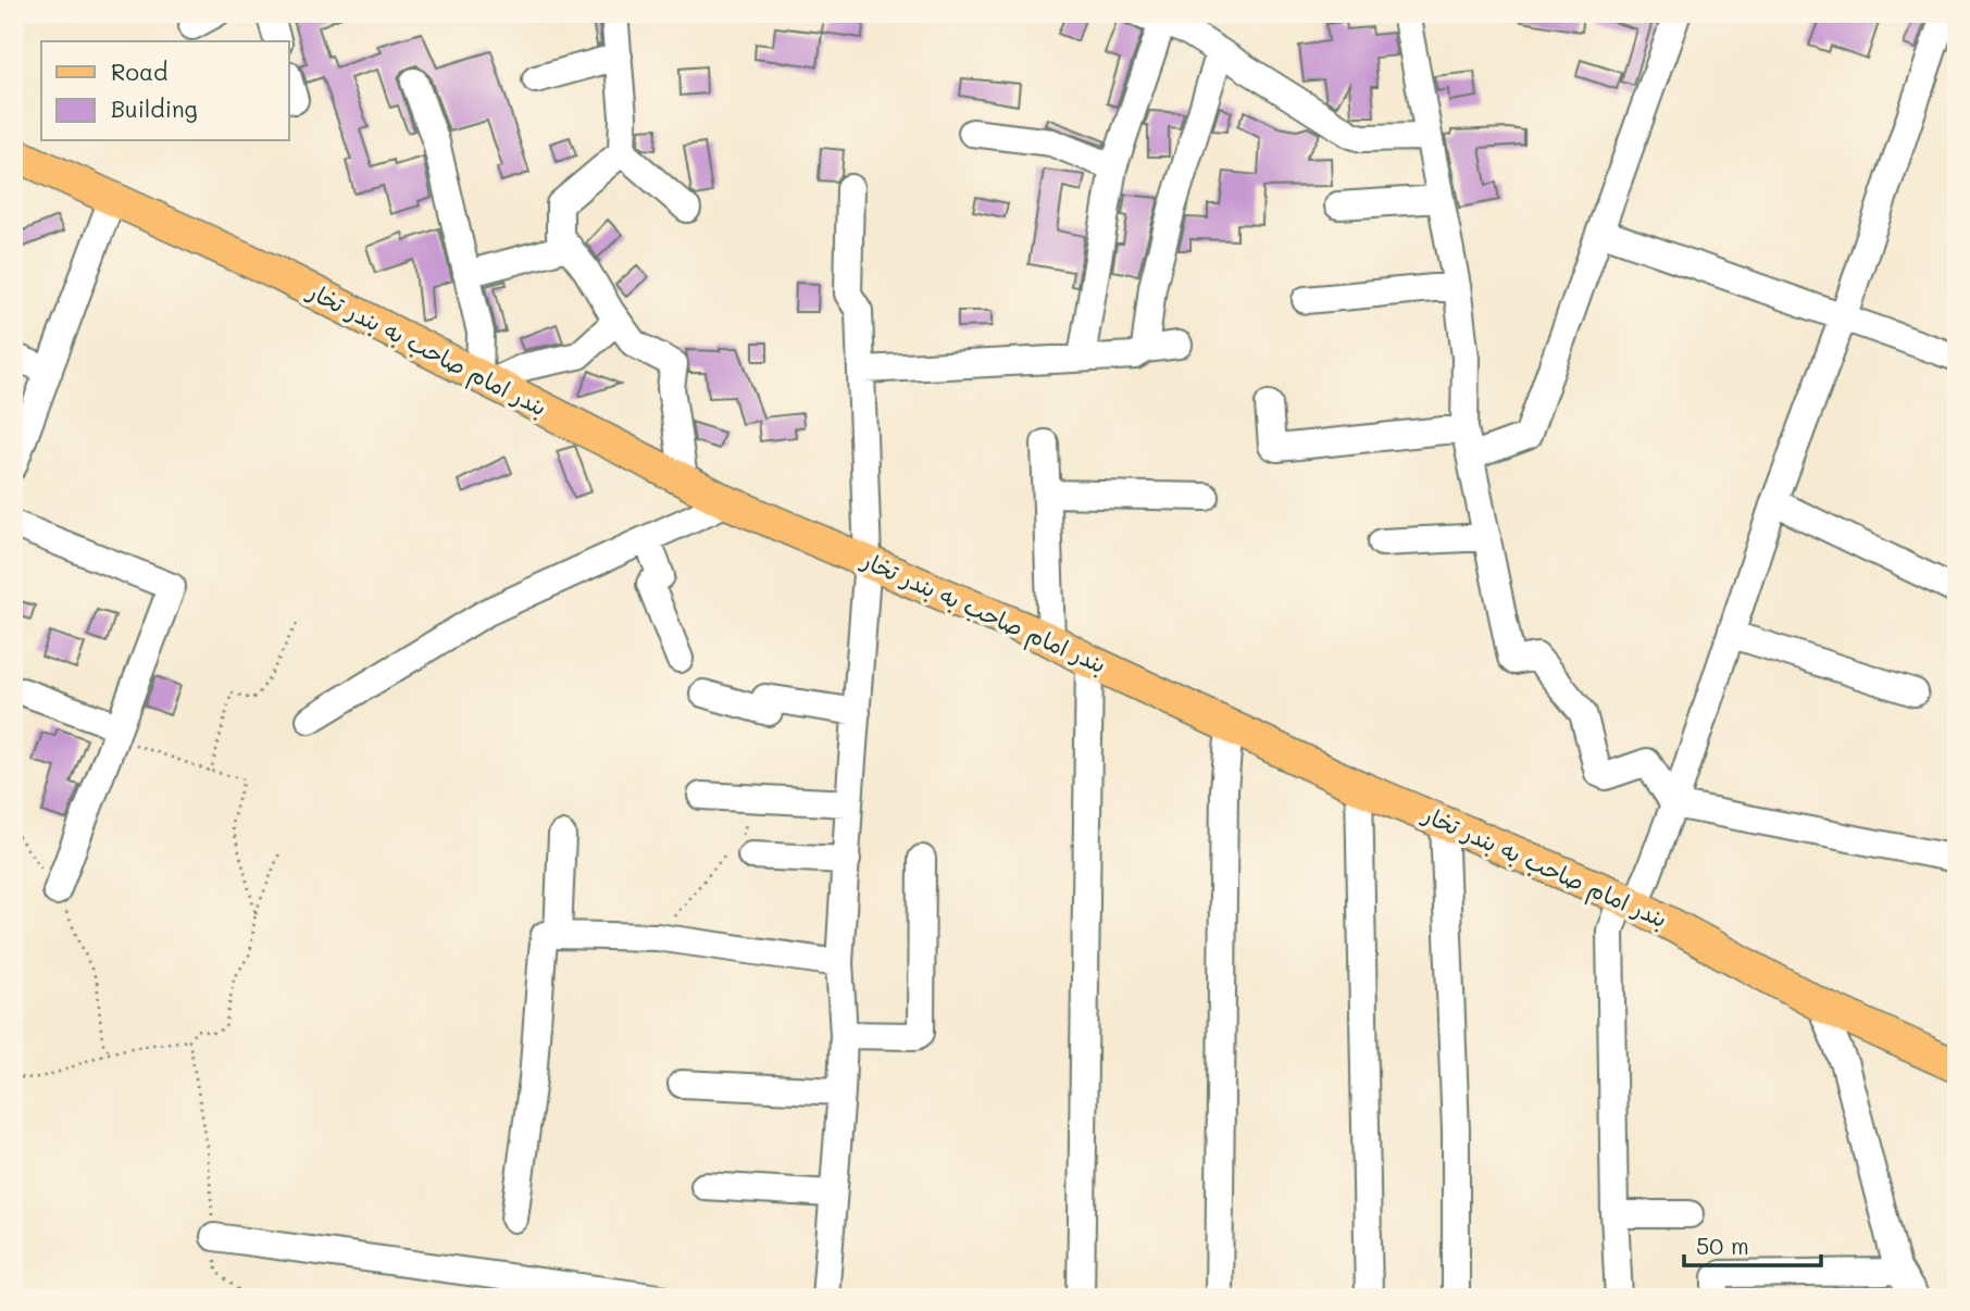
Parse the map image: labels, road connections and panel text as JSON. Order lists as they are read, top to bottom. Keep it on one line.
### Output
{"streets":{"main road":["بندر امام صاحب به بندر تخار"]},"legend":["Road","Building"],"scale_bar":"50 m"}
